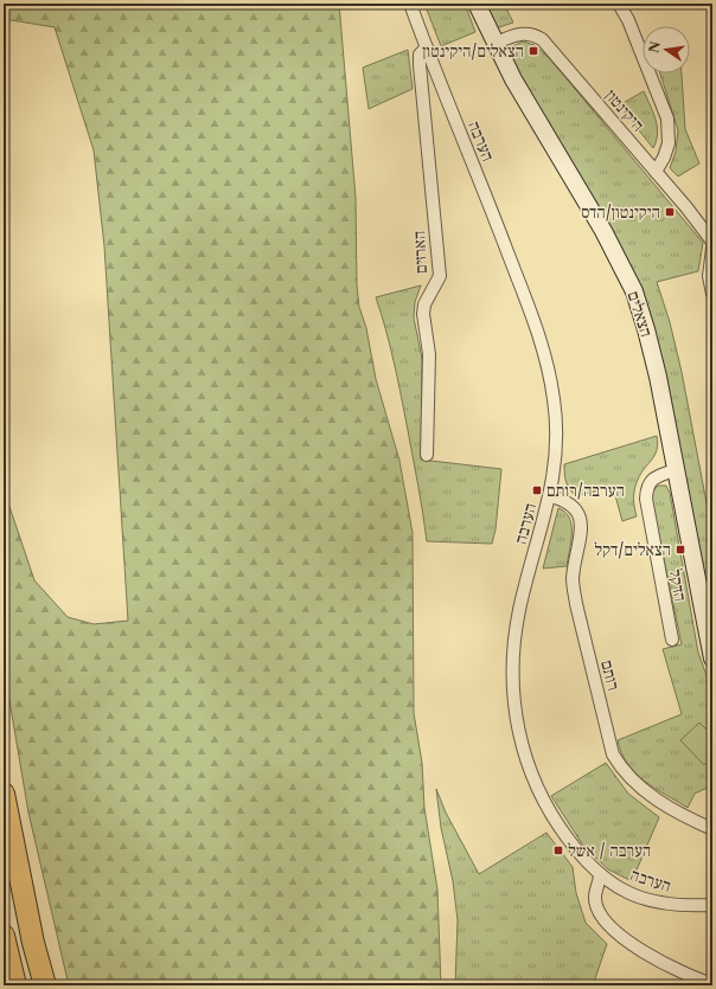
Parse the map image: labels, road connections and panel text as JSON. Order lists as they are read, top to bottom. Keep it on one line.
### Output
{"streets":{"street":["היקינטון","הערבה","הארזים","הצאלים","הדקל","רותם"]},"crossings":[["היקינטון","הצאלים"],["הערבה","הארזים"],["הערבה","רותם"],["הצאלים","הדקל"]],"places":{"transit":["הצאלים/היקינטון","היקינטון/הדס","הערבה/רותם","הצאלים/דקל","הערבה / אשל"]},"north":"left"}
